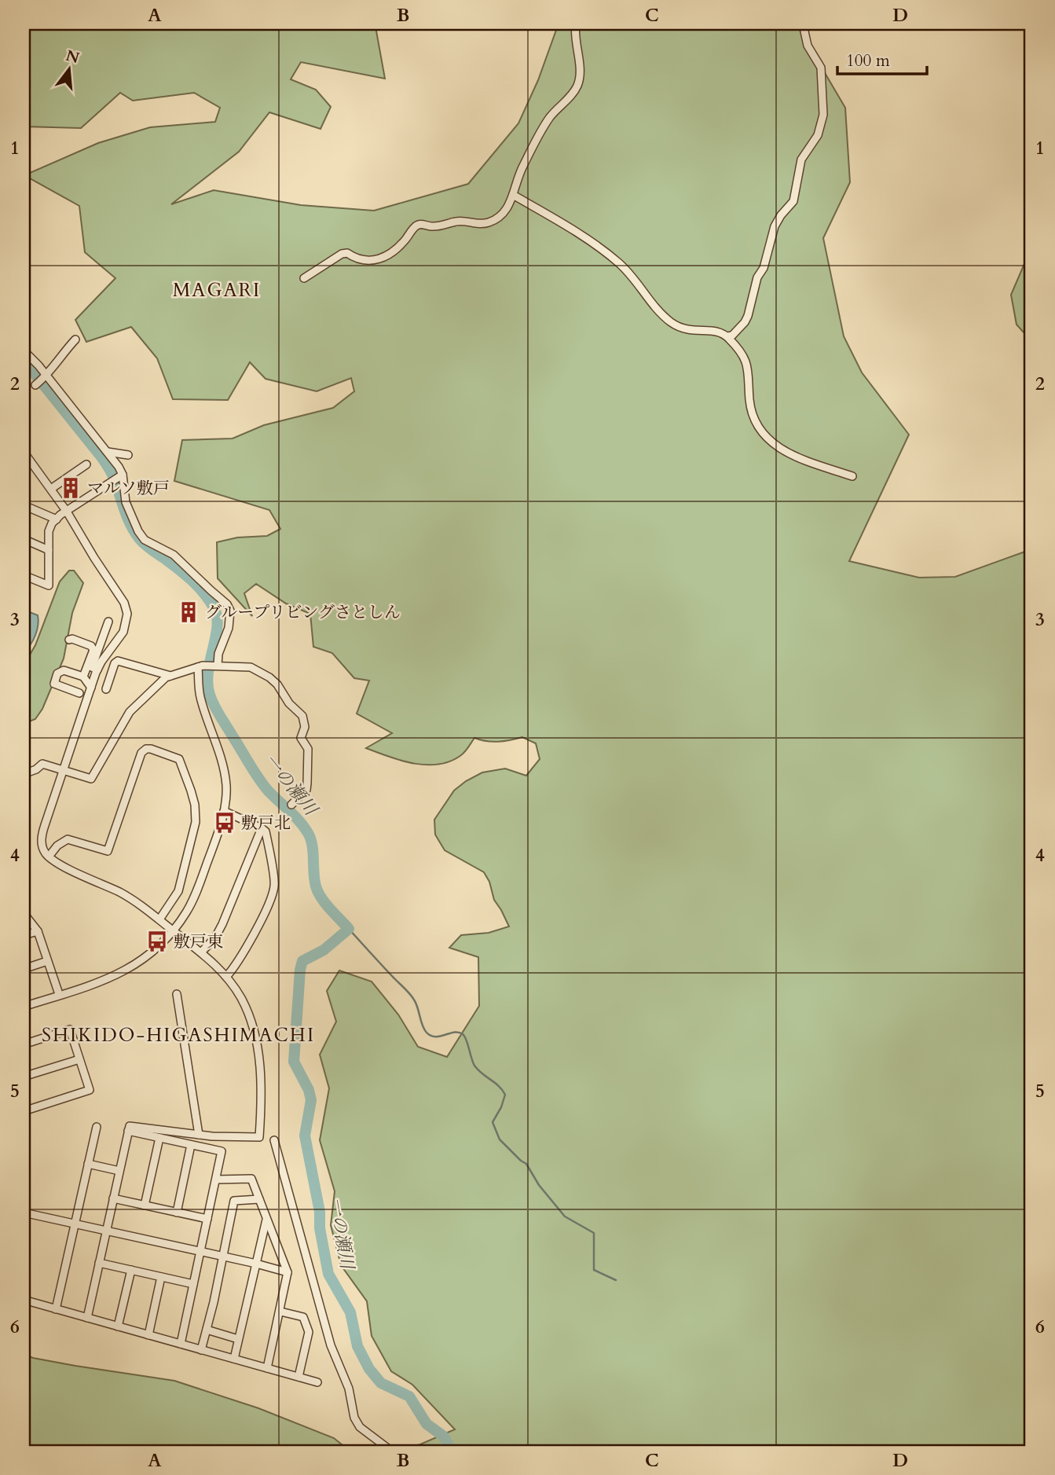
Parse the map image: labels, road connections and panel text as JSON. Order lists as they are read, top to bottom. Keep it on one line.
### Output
{"districts":["MAGARI","SHIKIDO-HIGASHIMACHI"],"water":["一の瀬川"],"places":{"building":["マルソ敷戸","グループリビングさとしん"],"bus stop":["敷戸北","敷戸東"]},"scale_bar":"100 m","north":"top","grid":{"columns":["A","B","C","D"],"rows":["1","2","3","4","5","6"]}}
